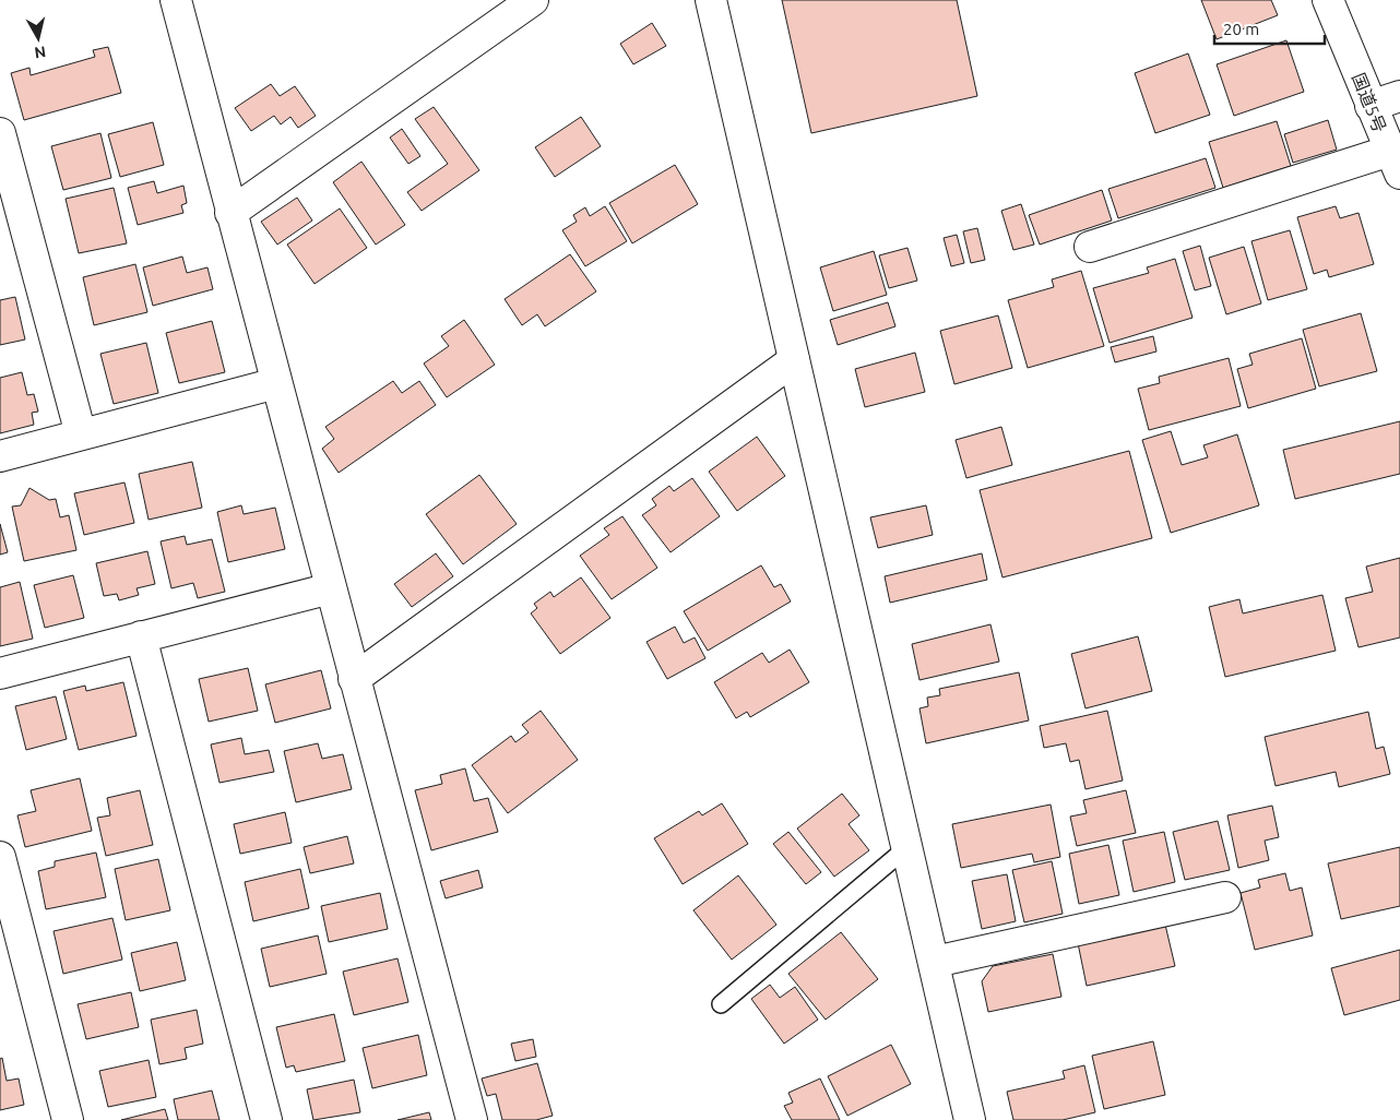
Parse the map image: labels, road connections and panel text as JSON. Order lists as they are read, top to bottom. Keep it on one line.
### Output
{"streets":{"main road":["国道5号"]},"scale_bar":"20 m","north":"bottom"}
